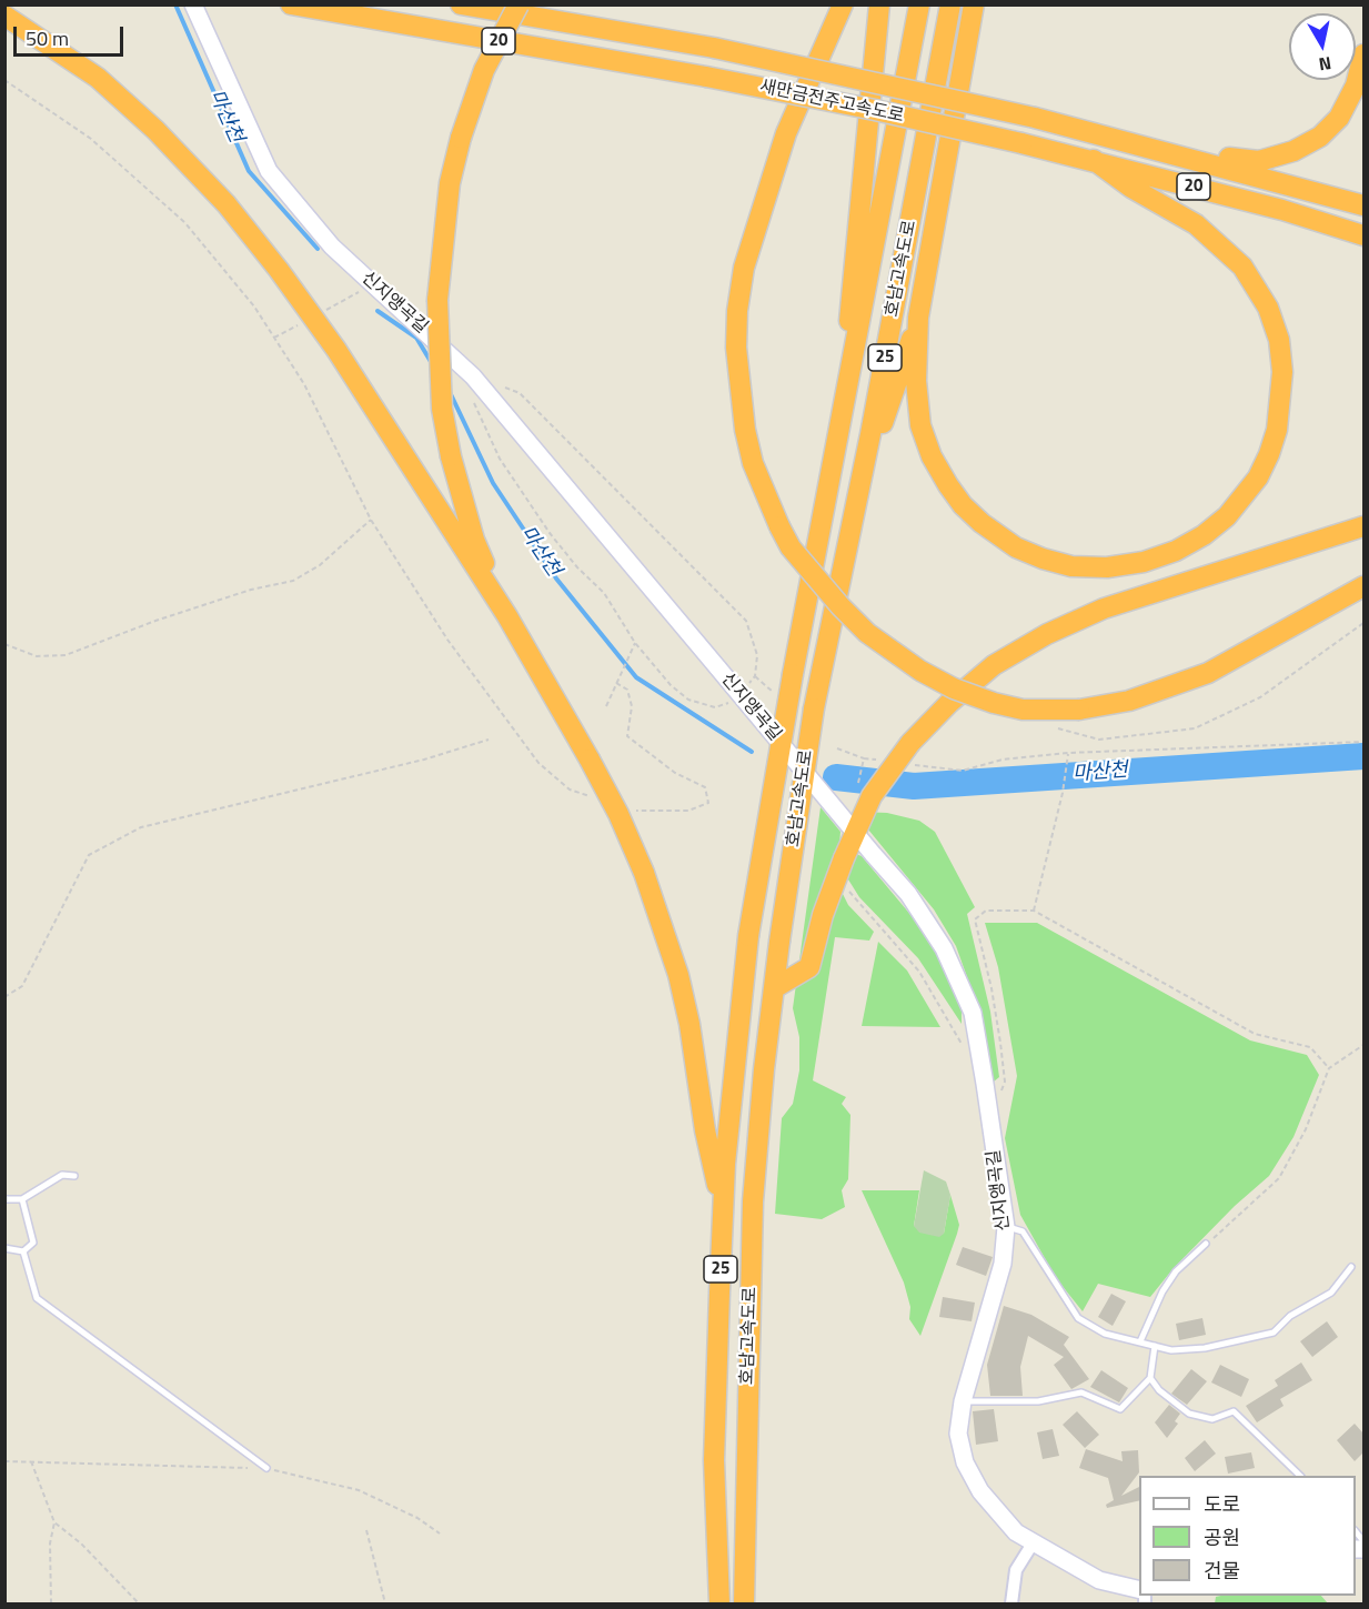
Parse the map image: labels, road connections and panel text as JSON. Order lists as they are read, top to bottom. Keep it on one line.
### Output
{"streets":{"highway":["20","새만금전주고속도로","호남고속도로","25"],"street":["신지앵곡길"]},"water":["마산천"],"legend":["도로","공원","건물"],"scale_bar":"50 m","north":"bottom"}
